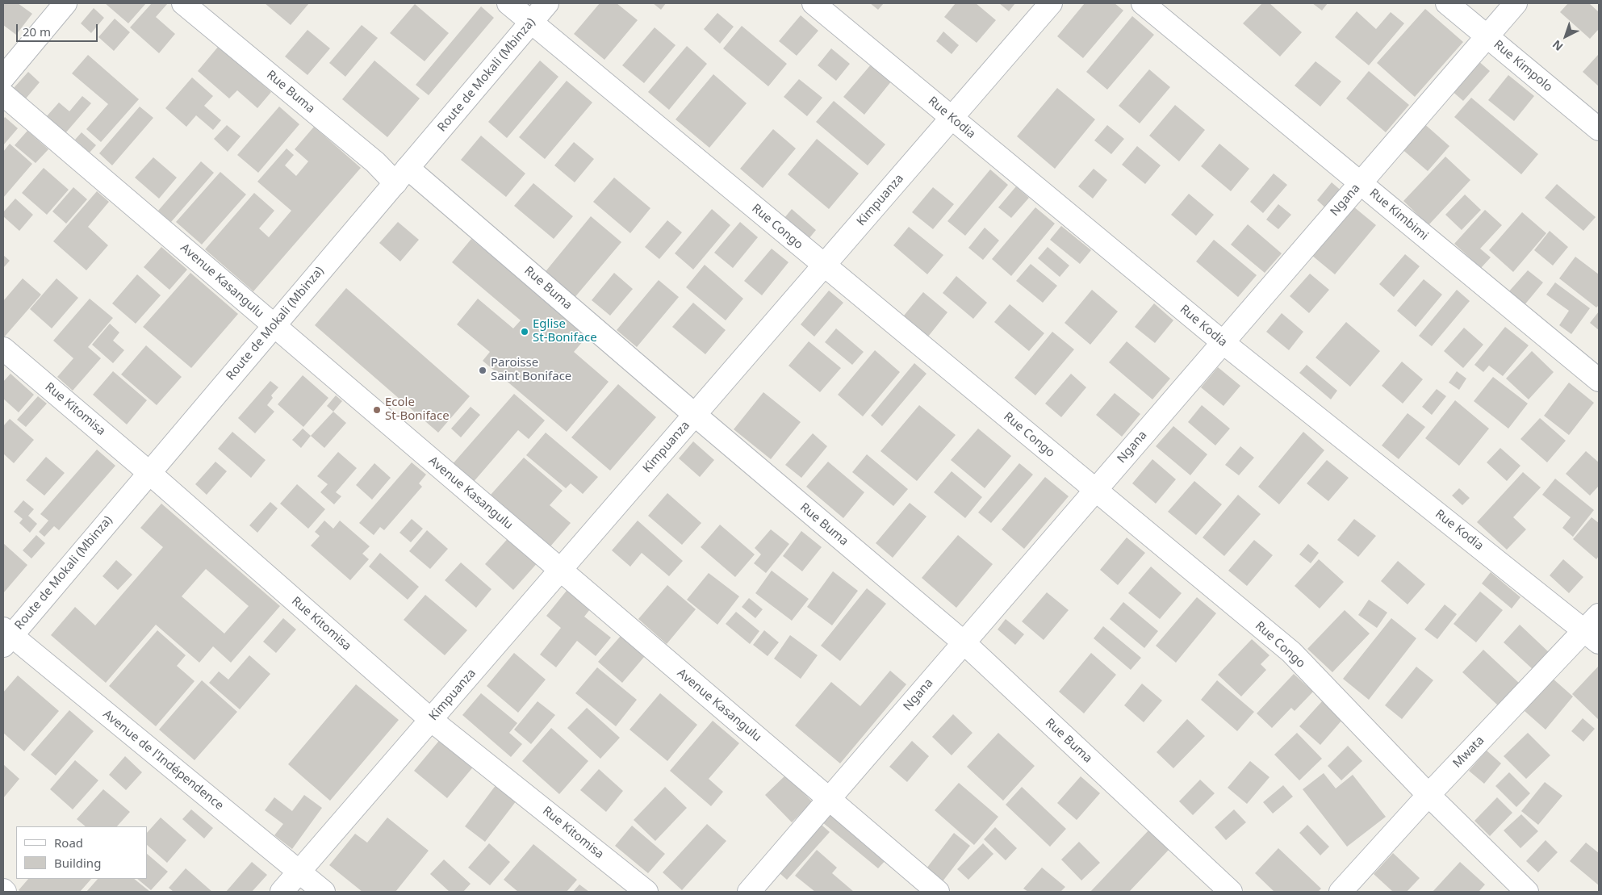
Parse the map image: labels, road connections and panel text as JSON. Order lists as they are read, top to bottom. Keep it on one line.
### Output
{"streets":{"street":["Rue Kimpolo","Route de Mokali (Mbinza)","Rue Buma","Rue Kodia","Kimpuanza","Ngana","Rue Kimbimi","Rue Congo","Avenue Kasangulu","Rue Kitomisa","Mwata","Avenue de l'Indépendence"]},"crossings":[["Rue Kimpolo","Ngana"],["Route de Mokali (Mbinza)","Rue Buma"],["Route de Mokali (Mbinza)","Rue Congo"],["Route de Mokali (Mbinza)","Avenue Kasangulu"],["Route de Mokali (Mbinza)","Rue Kitomisa"],["Route de Mokali (Mbinza)","Avenue de l'Indépendence"],["Rue Buma","Kimpuanza"],["Rue Buma","Ngana"],["Rue Kodia","Kimpuanza"],["Rue Kodia","Ngana"],["Rue Kodia","Mwata"],["Kimpuanza","Rue Congo"],["Kimpuanza","Avenue Kasangulu"],["Kimpuanza","Rue Kitomisa"],["Kimpuanza","Avenue de l'Indépendence"],["Ngana","Rue Kimbimi"],["Ngana","Rue Congo"],["Ngana","Avenue Kasangulu"],["Rue Congo","Mwata"]],"places":["Eglise St-Boniface","Paroisse Saint Boniface","Ecole St-Boniface"],"legend":["Road","Building"],"scale_bar":"20 m","north":"bottom left"}
